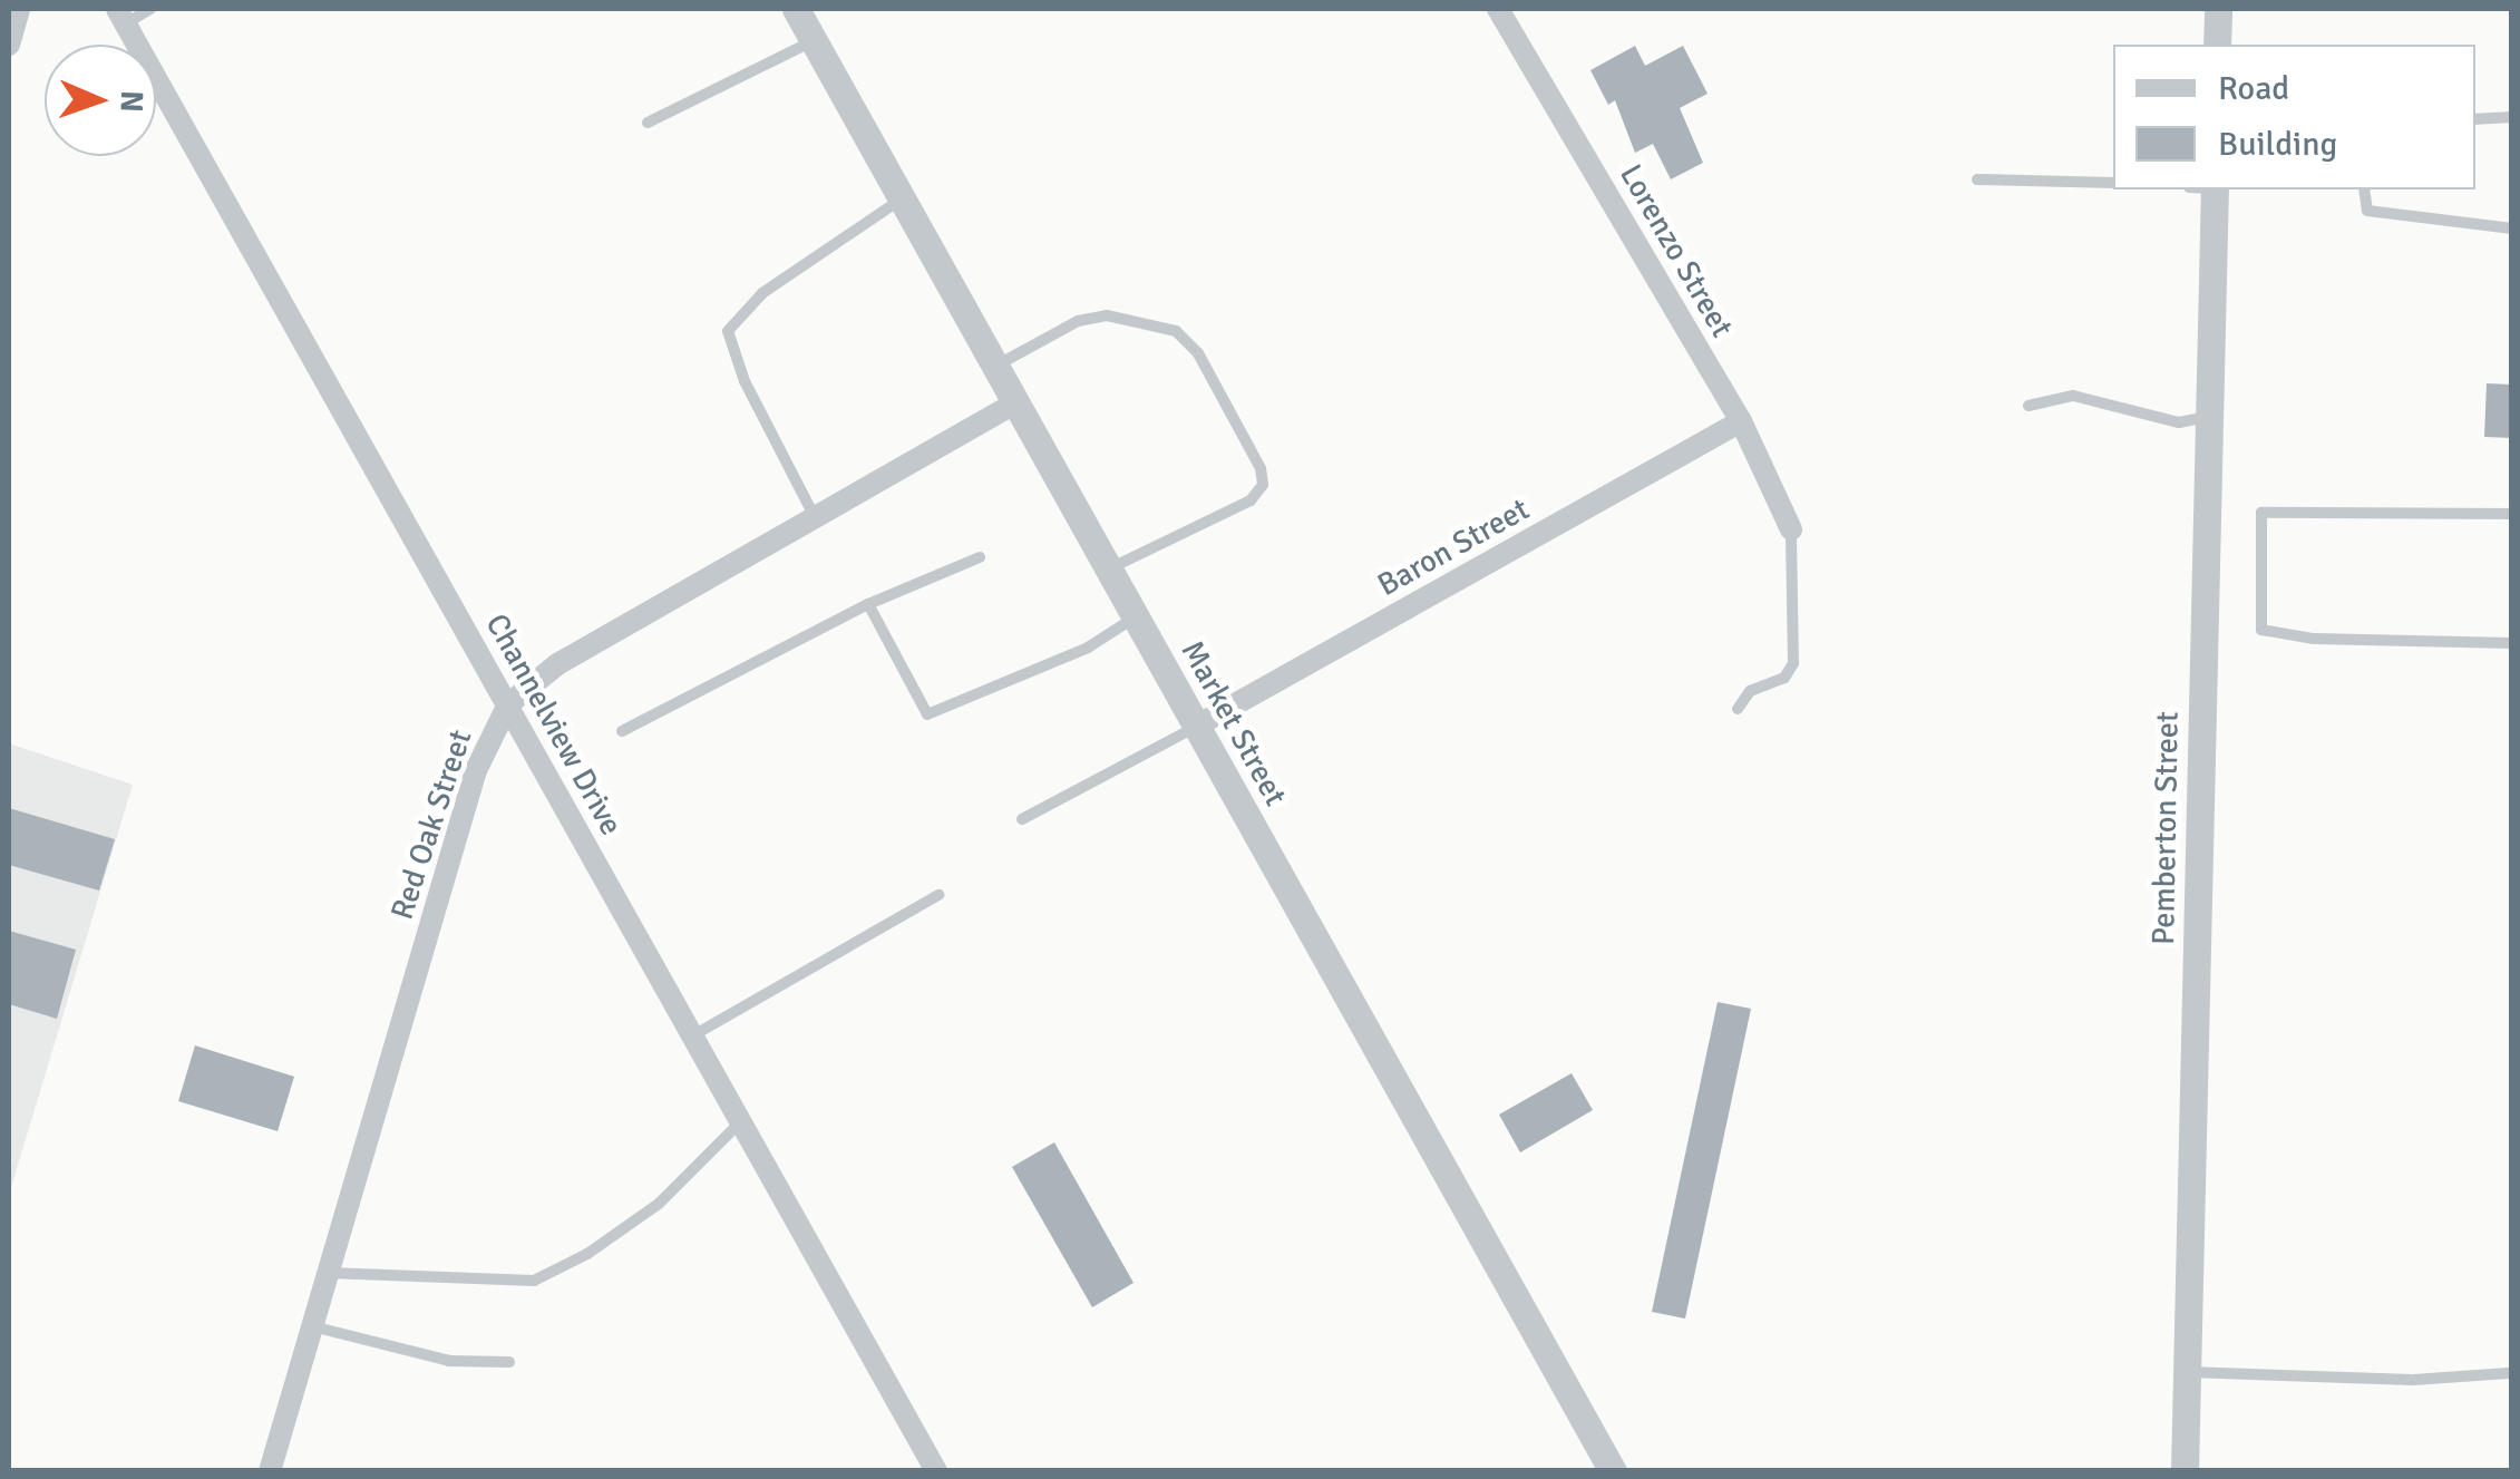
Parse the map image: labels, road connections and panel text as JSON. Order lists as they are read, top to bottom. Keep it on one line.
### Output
{"streets":{"street":["Lorenzo Street","Baron Street","Market Street","Channelview Drive","Red Oak Street","Pemberton Street"]},"crossings":[["Lorenzo Street","Baron Street"],["Baron Street","Market Street"],["Market Street","Red Oak Street"],["Channelview Drive","Red Oak Street"]],"legend":["Road","Building"],"north":"right"}
